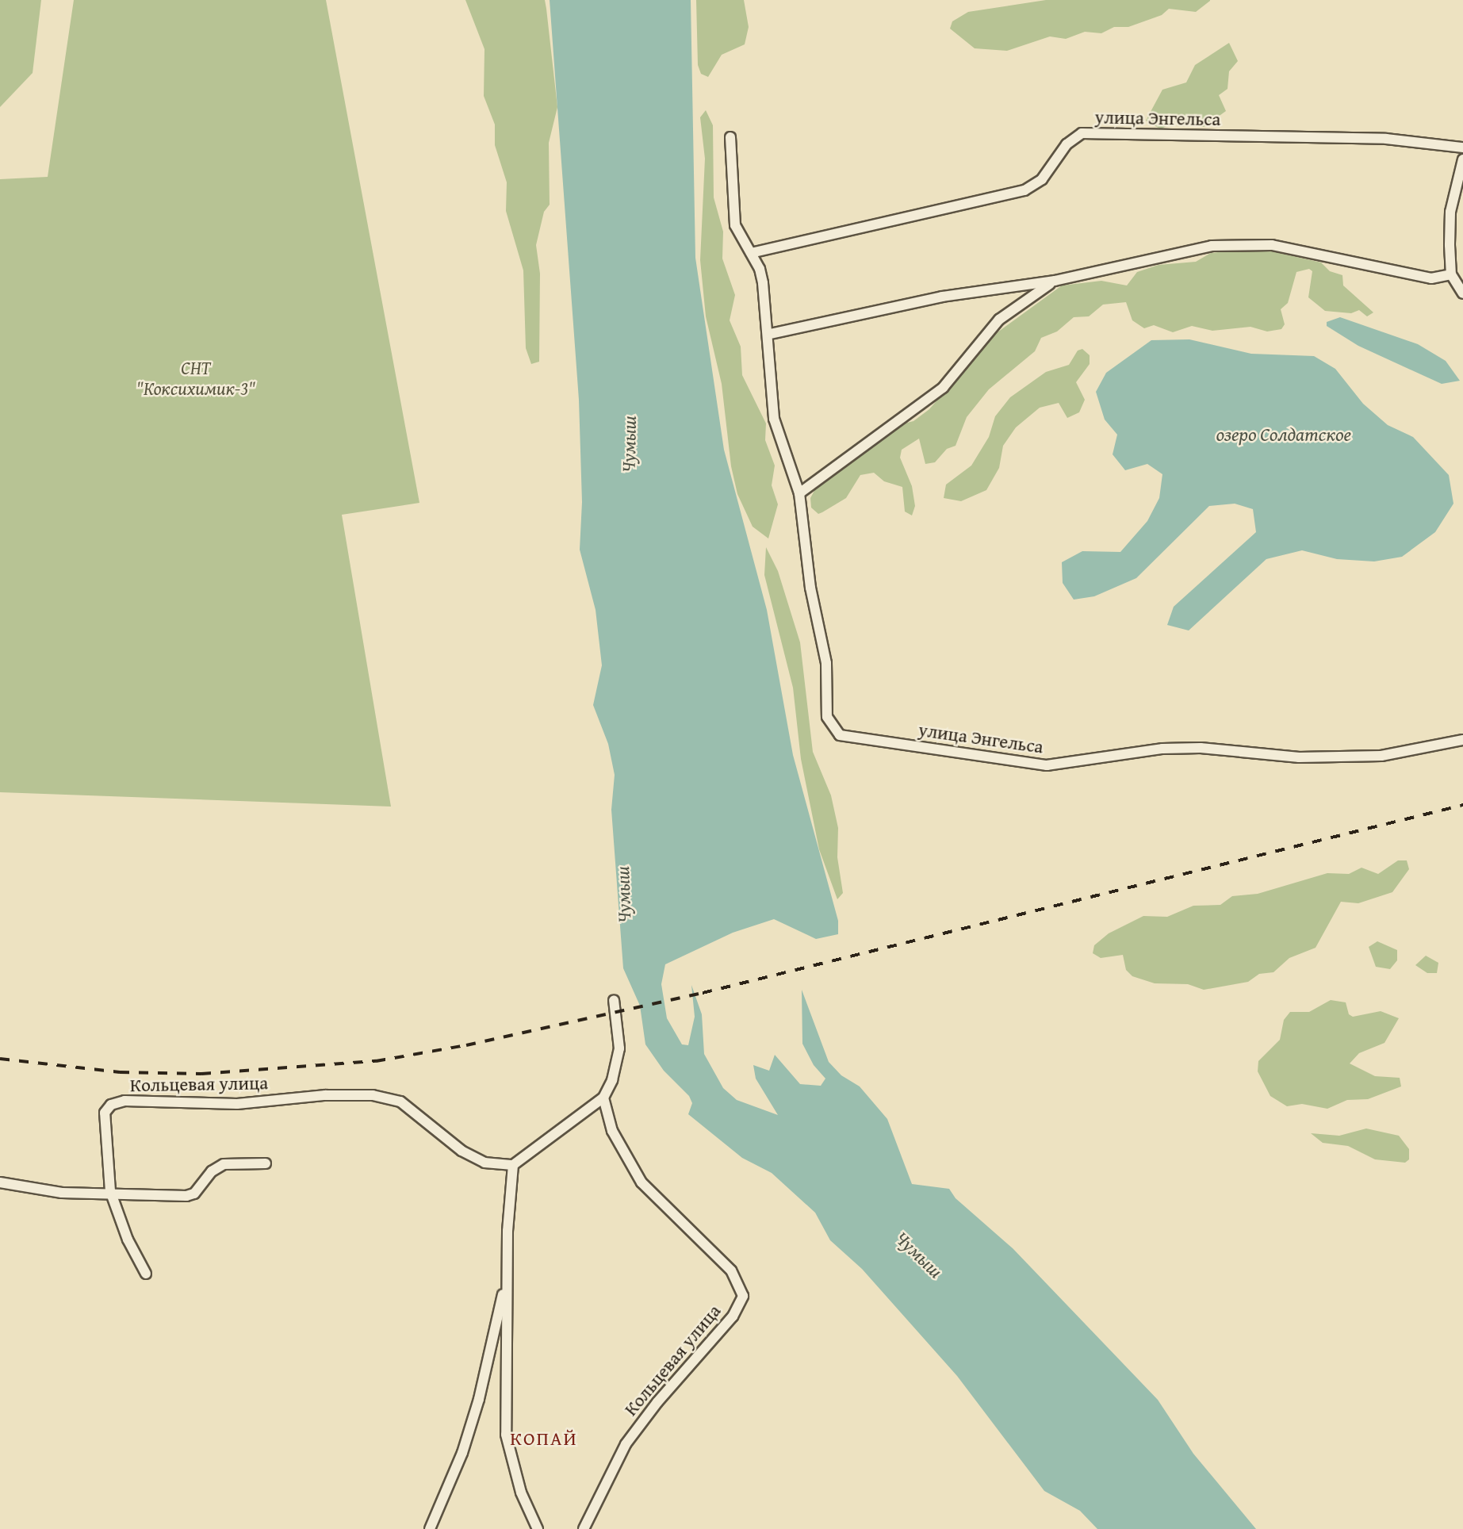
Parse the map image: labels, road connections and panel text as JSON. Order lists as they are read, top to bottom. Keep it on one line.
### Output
{"streets":{"street":["улица Энгельса","Кольцевая улица"]},"districts":["КОПАЙ"],"water":["озеро Солдатское","Чумыш"],"parks":["СНТ \"Коксихимик-3\""]}
